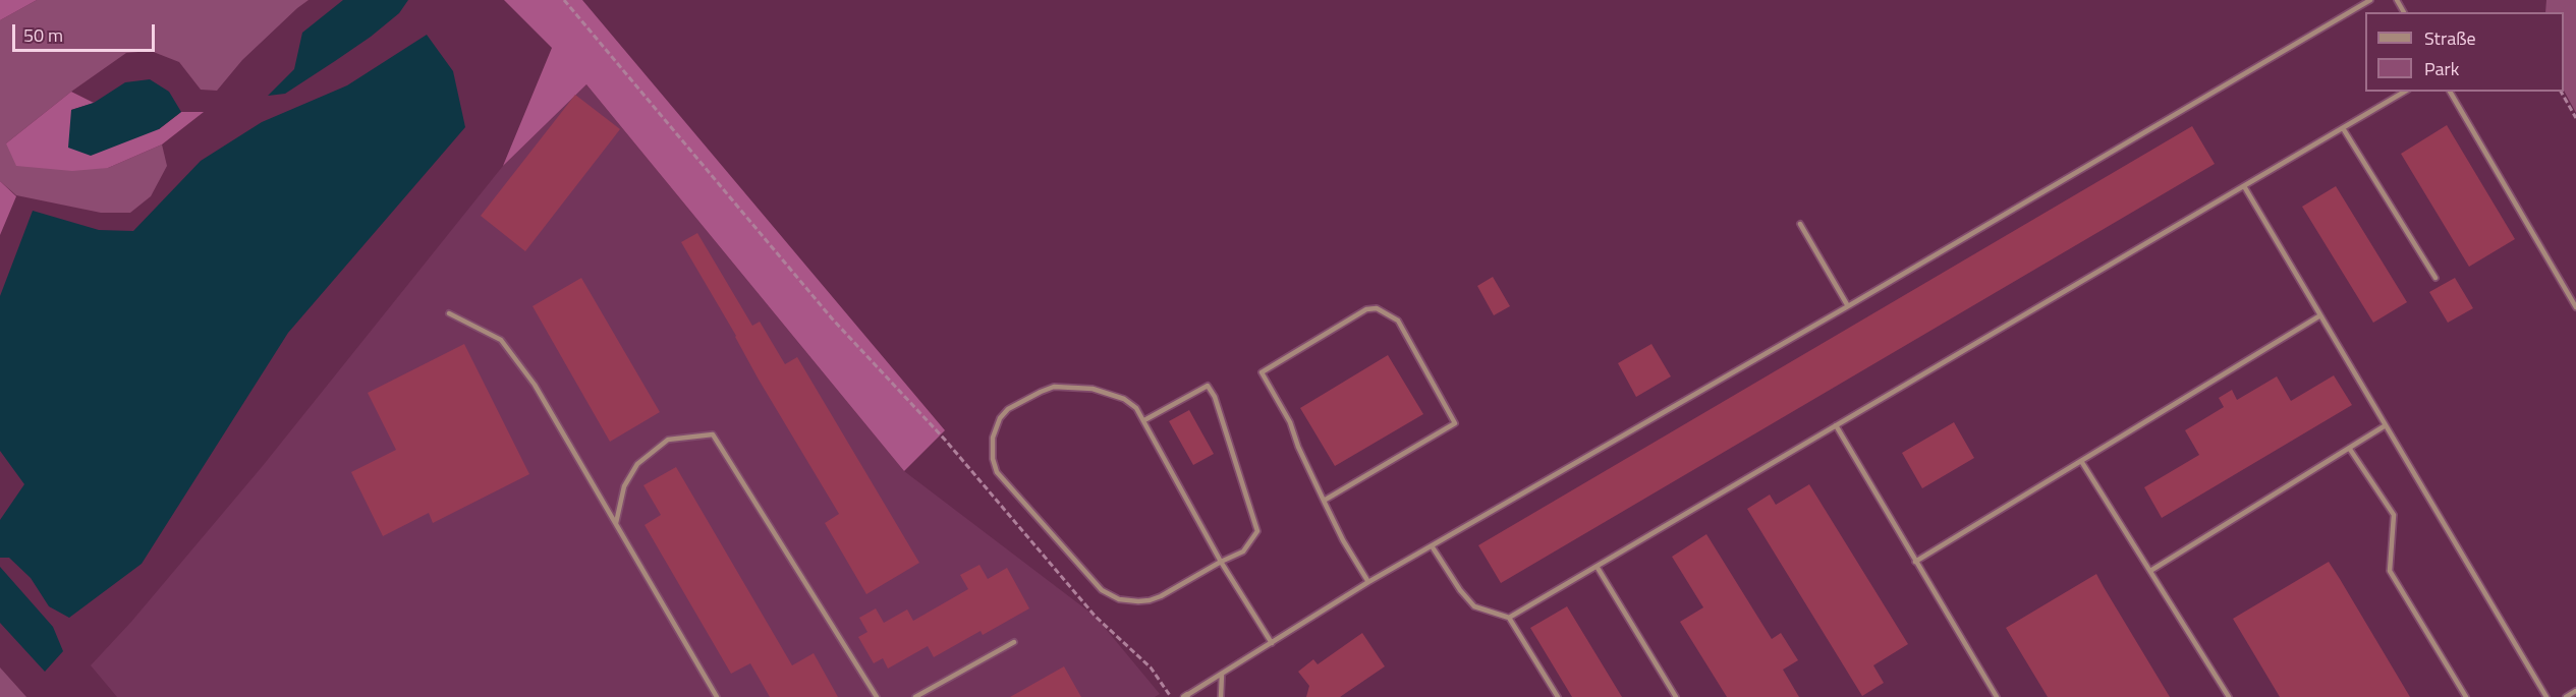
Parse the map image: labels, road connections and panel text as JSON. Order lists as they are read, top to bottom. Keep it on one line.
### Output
{"legend":["Straße","Park"],"scale_bar":"50 m"}
